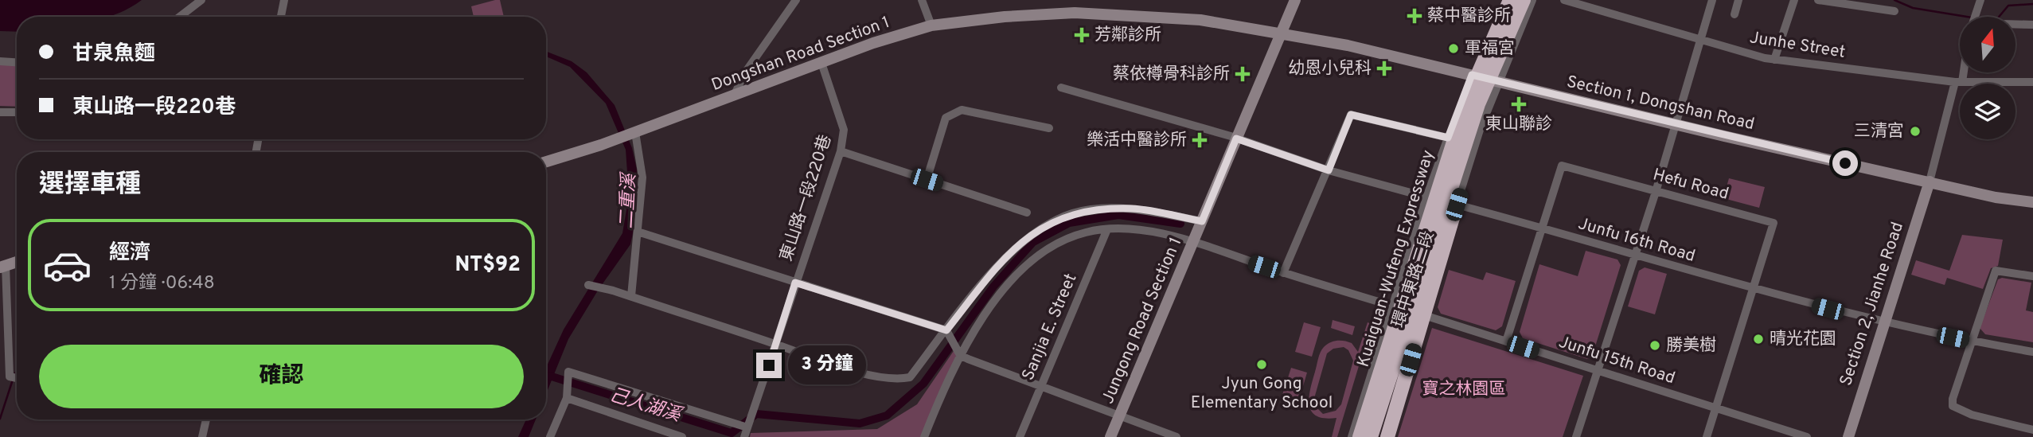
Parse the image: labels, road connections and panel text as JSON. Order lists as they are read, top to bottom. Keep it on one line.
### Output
{"streets":{"highway":["Kuaiguan-Wufeng Expressway"],"main road":["Dongshan Road Section 1","Section 1, Dongshan Road","Section 2, Jianhe Road","Jungong Road Section 1"],"street":["Junhe Street","Hefu Road","東山路一段220巷","Junfu 16th Road","環中東路二段","Sanjia E. Street","Junfu 15th Road"]},"crossings":[["Dongshan Road Section 1","Section 1, Dongshan Road"],["Dongshan Road Section 1","東山路一段220巷"],["Dongshan Road Section 1","Jungong Road Section 1"],["Section 1, Dongshan Road","Kuaiguan-Wufeng Expressway"],["Section 1, Dongshan Road","環中東路二段"],["Section 1, Dongshan Road","Section 2, Jianhe Road"],["Section 1, Dongshan Road","Jungong Road Section 1"],["Hefu Road","Junfu 16th Road"],["Hefu Road","Junfu 15th Road"],["Junfu 16th Road","環中東路二段"],["Junfu 16th Road","Section 2, Jianhe Road"],["Junfu 16th Road","Jungong Road Section 1"],["Kuaiguan-Wufeng Expressway","環中東路二段"],["環中東路二段","Junfu 15th Road"],["Jungong Road Section 1","Junfu 15th Road"],["Sanjia E. Street","Junfu 15th Road"]],"water":["二重溪","己人湖溪"],"parks":["寶之林園區"],"places":{"health":["蔡中醫診所","芳鄰診所","幼恩小兒科","蔡依樽骨科診所","東山聯診","樂活中醫診所"],"other":["軍福宮","三清宮","晴光花園","勝美樹","Jyun Gong Elementary School"]},"north":"top","page":{"banner":["甘泉魚麵","東山路一段220巷"],"heading":"選擇車種","list":[{"name":"經濟","note":"1 分鐘 · 06:48","value":"NT$92"}],"buttons":"確認","bubble":"3 分鐘"}}
